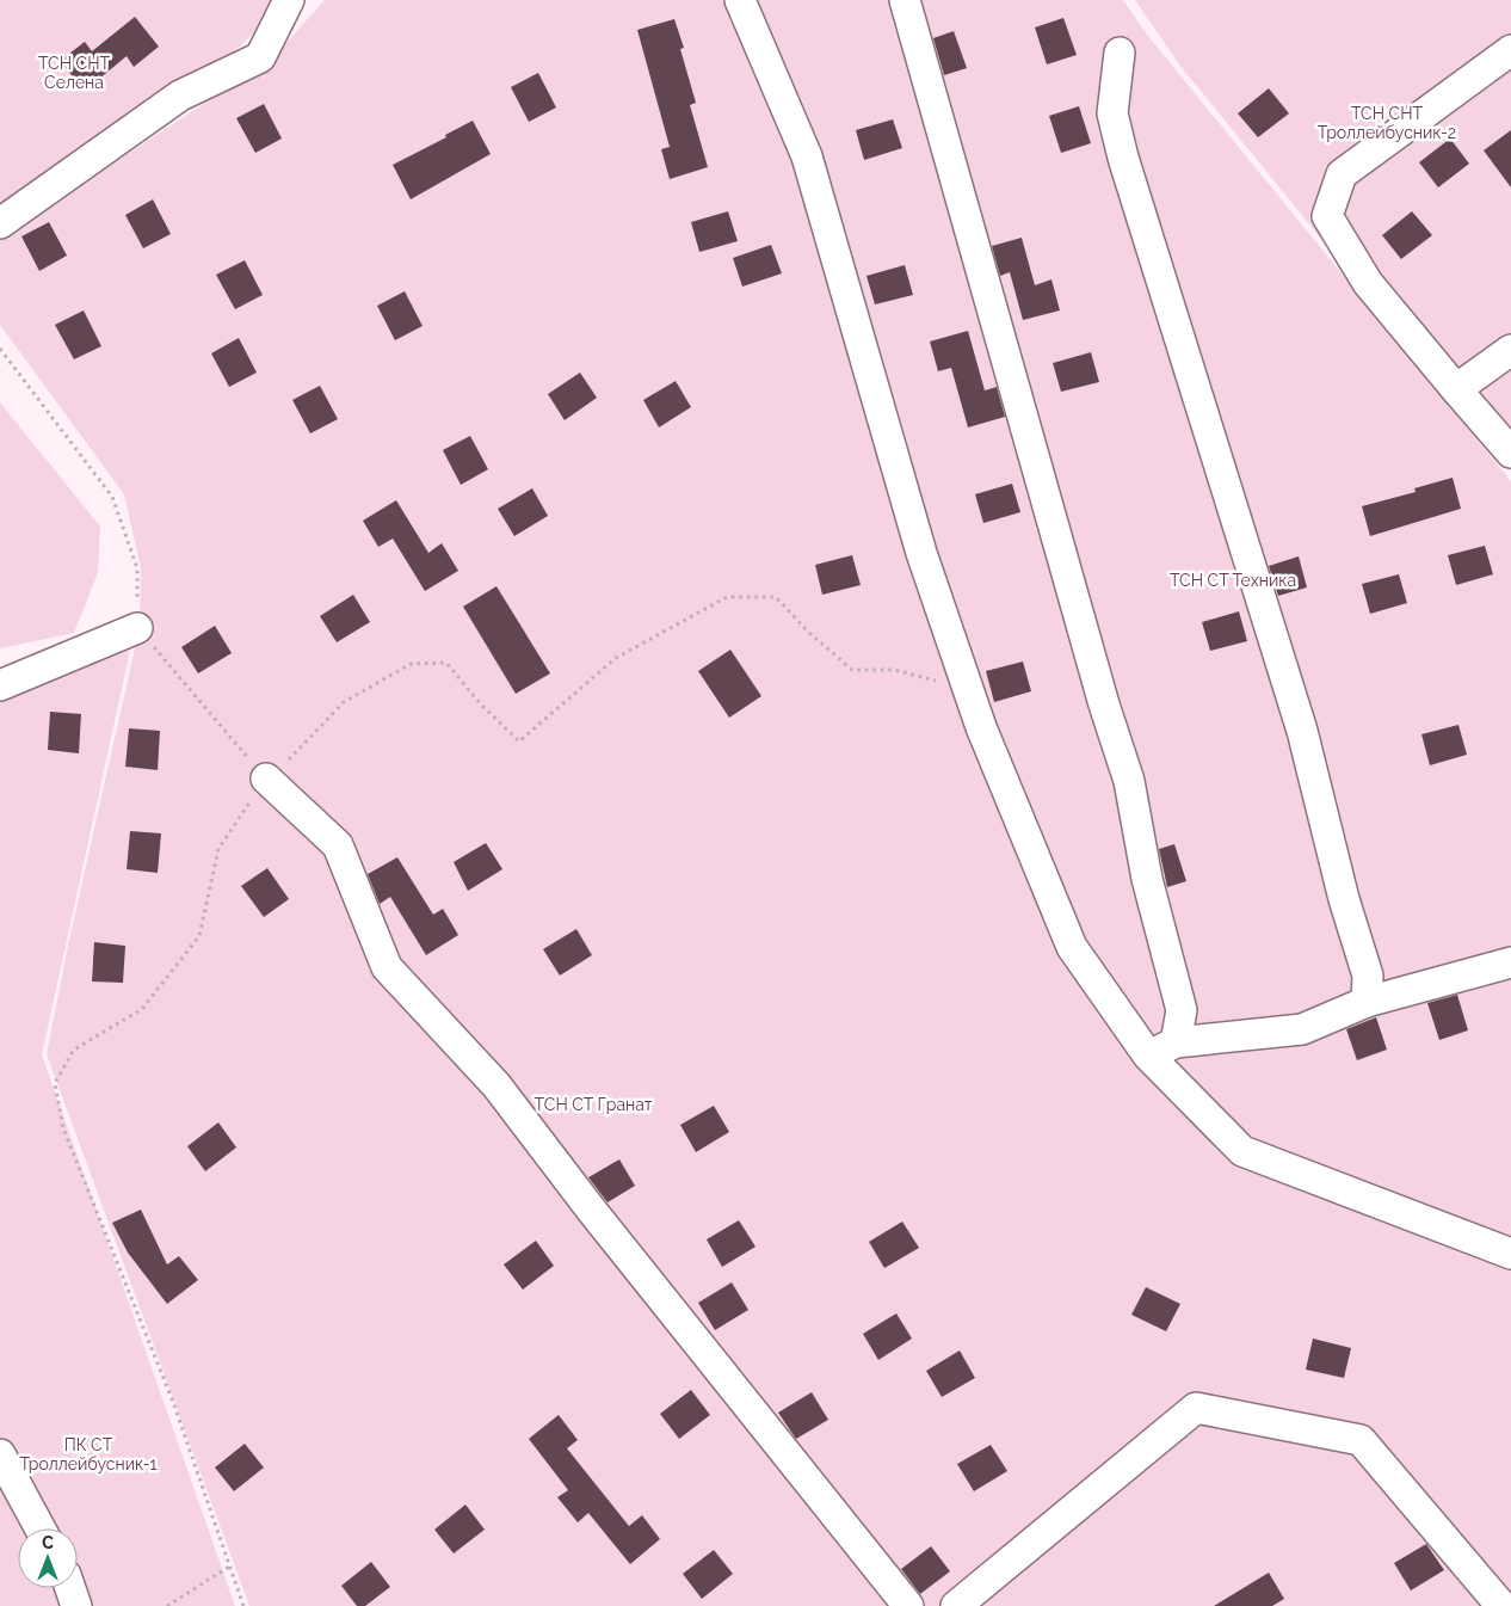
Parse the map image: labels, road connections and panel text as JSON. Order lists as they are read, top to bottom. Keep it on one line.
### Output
{"parks":["ТСН СНТ Селена","ТСН СНТ Троллейбусник-2","ТСН СТ Техника","ТСН СТ Гранат","ПК СТ Троллейбусник-1"],"north":"top"}
